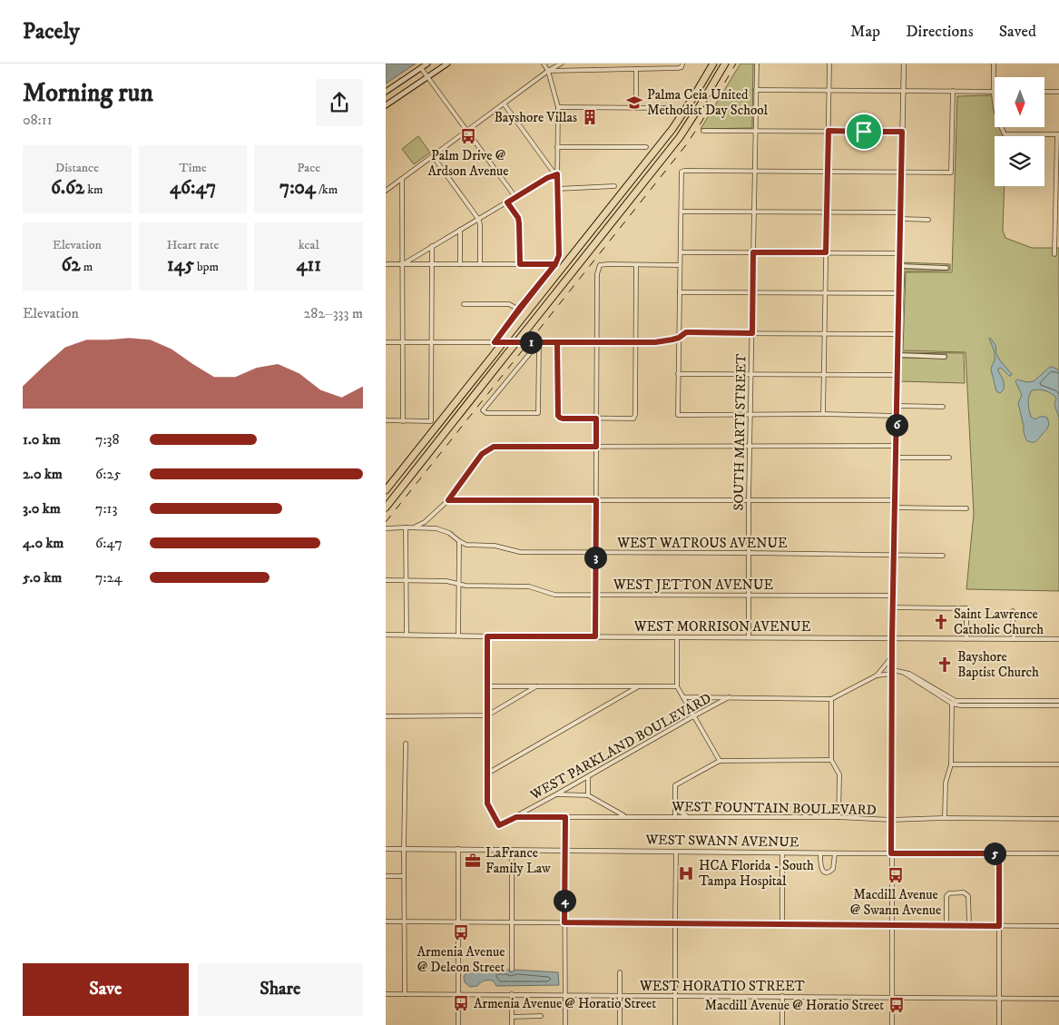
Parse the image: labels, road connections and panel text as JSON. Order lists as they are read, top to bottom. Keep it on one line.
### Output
{"streets":{"street":["SOUTH MARTI STREET","WEST WATROUS AVENUE","WEST JETTON AVENUE","WEST MORRISON AVENUE","WEST PARKLAND BOULEVARD","WEST FOUNTAIN BOULEVARD","WEST SWANN AVENUE","WEST HORATIO STREET"]},"crossings":[["SOUTH MARTI STREET","WEST WATROUS AVENUE"],["SOUTH MARTI STREET","WEST JETTON AVENUE"],["SOUTH MARTI STREET","WEST MORRISON AVENUE"],["WEST PARKLAND BOULEVARD","WEST FOUNTAIN BOULEVARD"]],"places":{"school or university":["Palma Ceia United Methodist Day School"],"building":["Bayshore Villas"],"bus stop":["Palm Drive @ Ardson Avenue","Macdill Avenue @ Swann Avenue","Armenia Avenue @ Deleon Street","Armenia Avenue @ Horatio Street","Macdill Avenue @ Horatio Street"],"church":["Saint Lawrence Catholic Church","Bayshore Baptist Church"],"office":["LaFrance Family Law"],"hospital":["HCA Florida - South Tampa Hospital"]},"north":"bottom","page":{"header":"Pacely","nav":["Map","Directions","Saved"],"heading":["Morning run","08:11"],"stats":[["Distance","6.62 km"],["Time","46:47"],["Pace","7:04 /km"],["Elevation","62 m"],["Heart rate","145 bpm"],["kcal","411"]],"chart":["Elevation","282–333 m"],"pins":["1","6","3","5","4"],"list":[{"name":"1.0 km","note":"7:38"},{"name":"2.0 km","note":"6:25"},{"name":"3.0 km","note":"7:13"},{"name":"4.0 km","note":"6:47"},{"name":"5.0 km","note":"7:24"}],"buttons":["Save","Share"]}}
